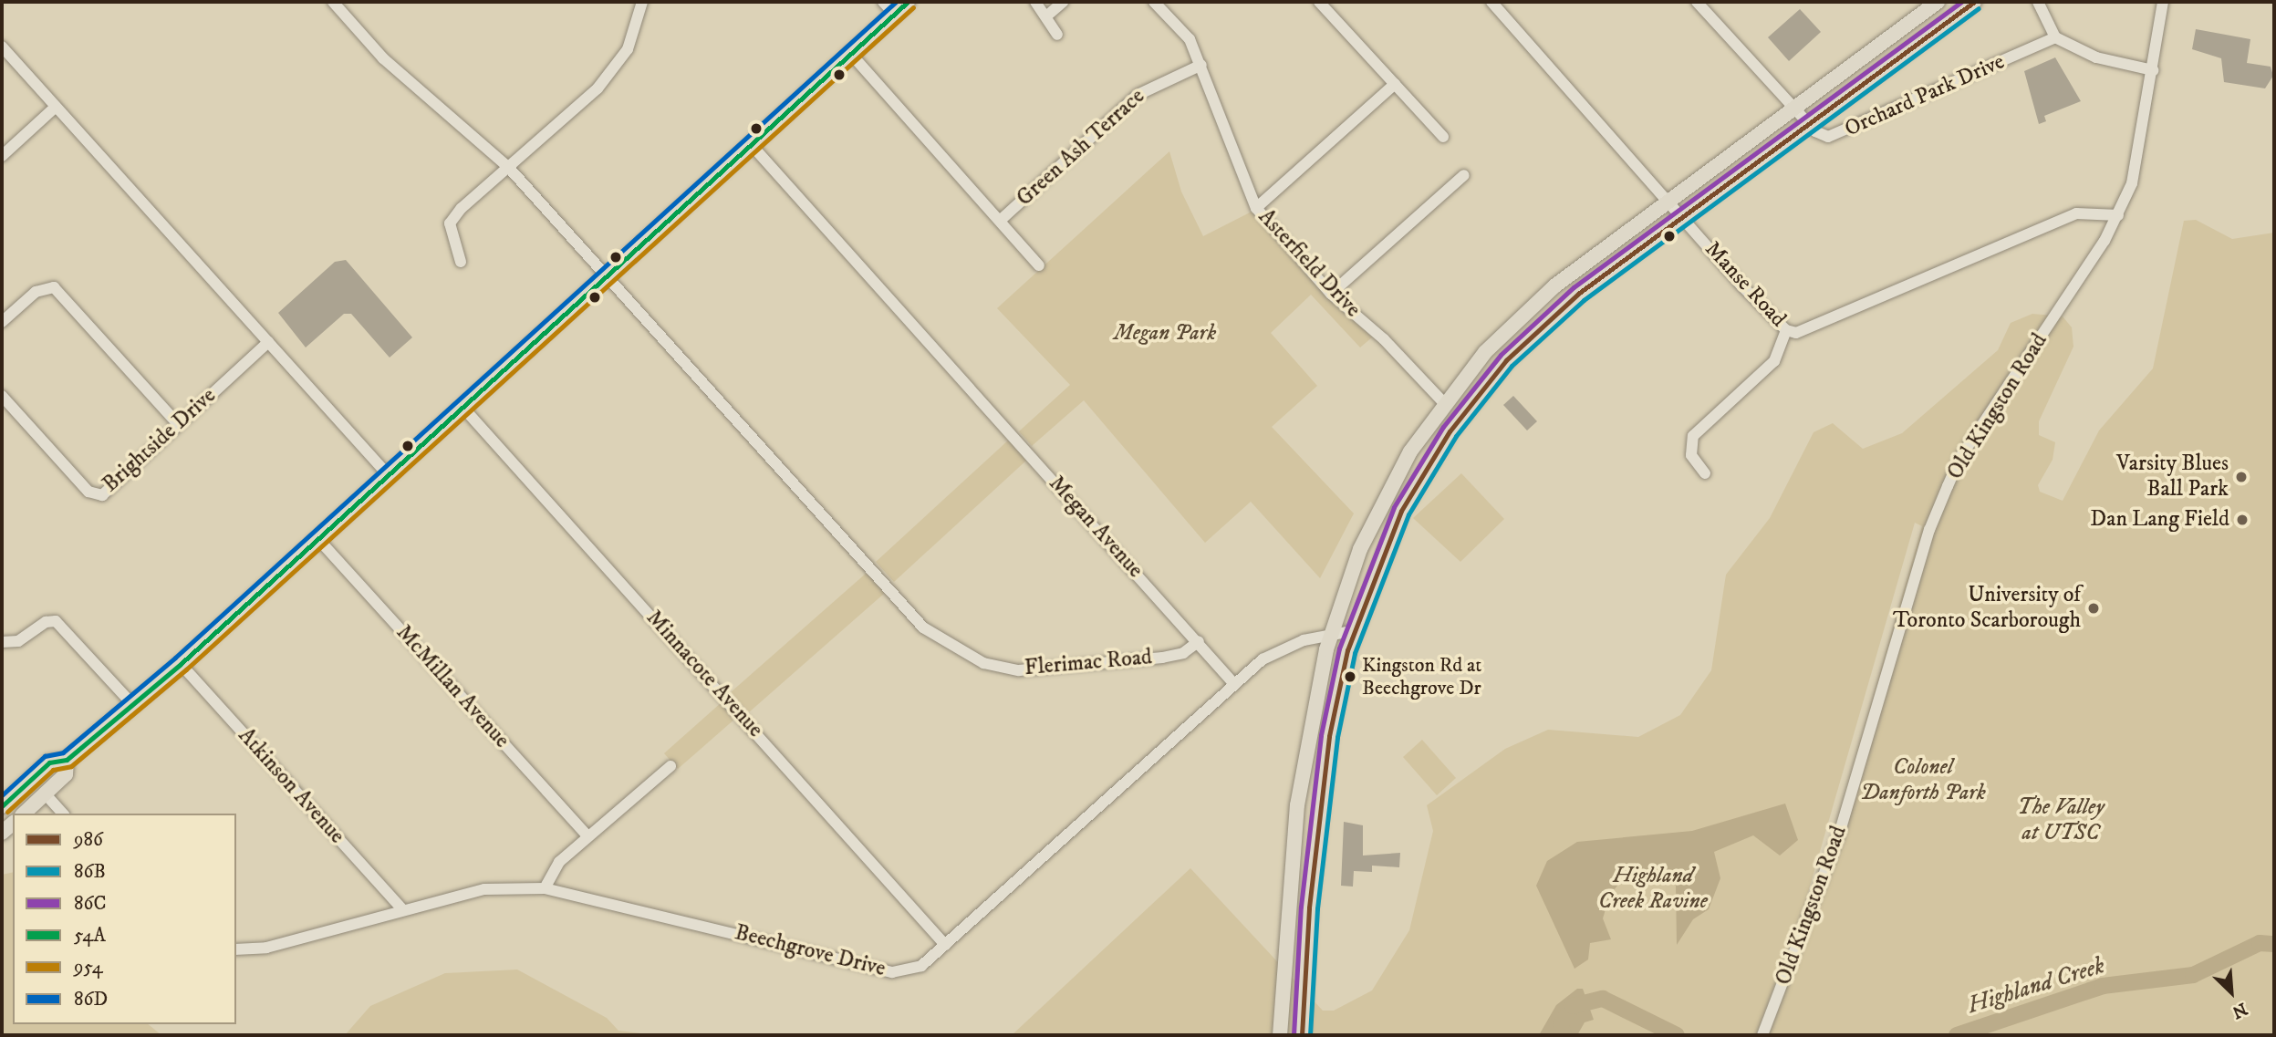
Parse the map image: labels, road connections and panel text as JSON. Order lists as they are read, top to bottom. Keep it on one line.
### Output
{"streets":{"street":["Orchard Park Drive","Green Ash Terrace","Asterfield Drive","Manse Road","Old Kingston Road","Brightside Drive","Megan Avenue","Flerimac Road","Minnacote Avenue","McMillan Avenue","Atkinson Avenue","Beechgrove Drive"]},"crossings":[["Green Ash Terrace","Asterfield Drive"],["Manse Road","Old Kingston Road"],["Megan Avenue","Flerimac Road"],["Megan Avenue","Beechgrove Drive"],["Minnacote Avenue","Beechgrove Drive"],["Atkinson Avenue","Beechgrove Drive"]],"water":["Highland Creek"],"parks":["Megan Park","Colonel Danforth Park","The Valley at UTSC","Highland Creek Ravine"],"places":["Varsity Blues Ball Park","Dan Lang Field","University of Toronto Scarborough","Kingston Rd at Beechgrove Dr"],"lines":["transit line 986","transit line 86C","transit line 54A","transit line 86D","transit line 954","transit line 86B"],"legend":["986","86B","86C","54A","954","86D"],"north":"bottom right"}
